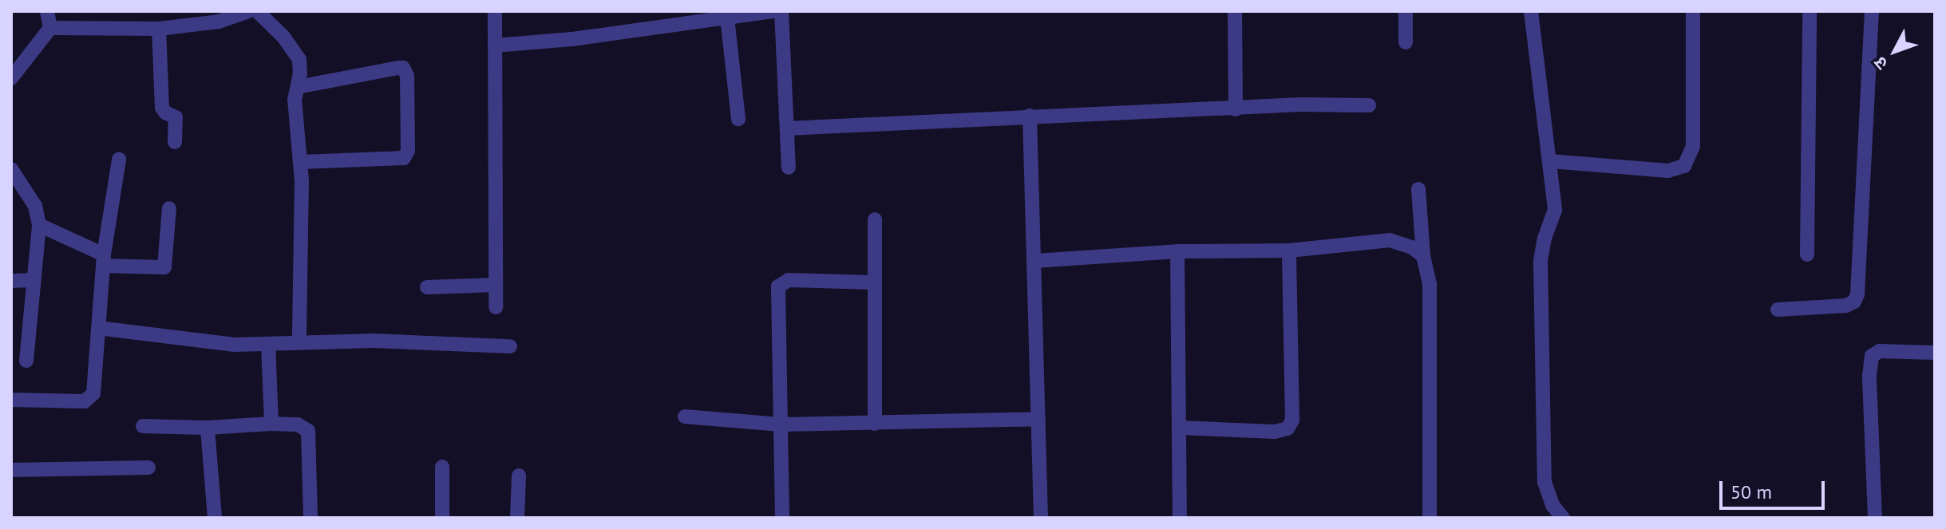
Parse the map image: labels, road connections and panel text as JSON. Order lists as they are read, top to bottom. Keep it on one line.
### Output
{"scale_bar":"50 m","north":"bottom left"}
